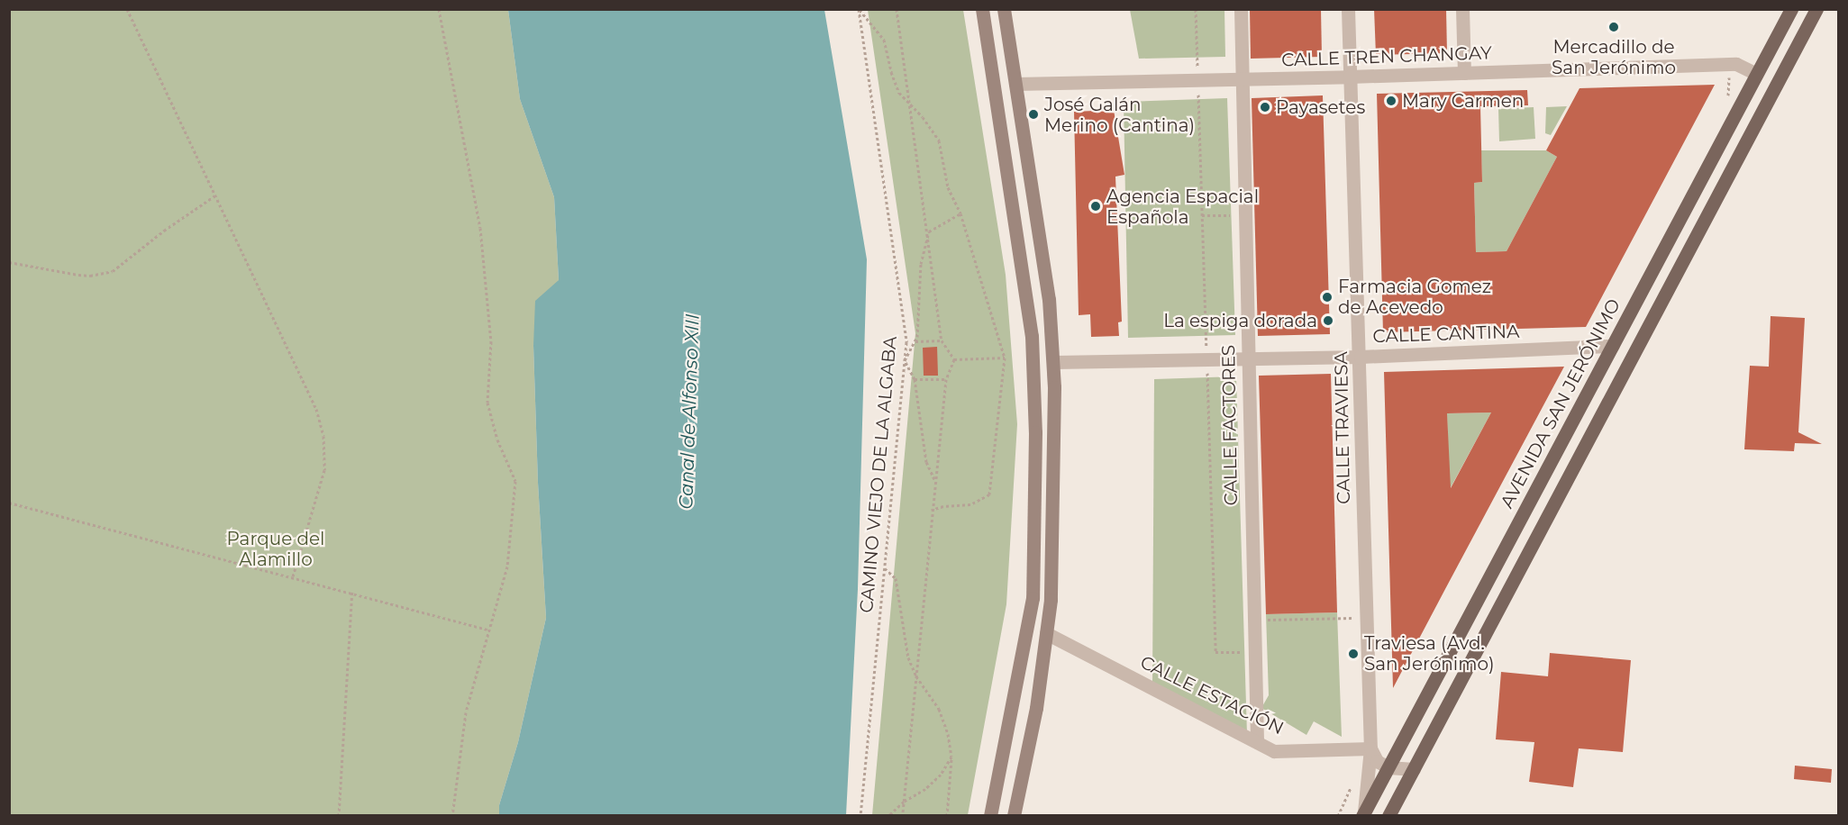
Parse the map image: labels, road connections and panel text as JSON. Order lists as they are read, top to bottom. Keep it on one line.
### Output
{"streets":{"main road":["AVENIDA SAN JERÓNIMO"],"street":["CALLE TREN CHANGAY","CALLE CANTINA","CALLE FACTORES","CALLE TRAVIESA","CALLE ESTACIÓN"],"path":["CAMINO VIEJO DE LA ALGABA"]},"crossings":[["CALLE TREN CHANGAY","AVENIDA SAN JERÓNIMO"],["CALLE TREN CHANGAY","CALLE FACTORES"],["CALLE TREN CHANGAY","CALLE TRAVIESA"],["CALLE CANTINA","AVENIDA SAN JERÓNIMO"],["CALLE CANTINA","CALLE FACTORES"],["CALLE CANTINA","CALLE TRAVIESA"],["AVENIDA SAN JERÓNIMO","CALLE TRAVIESA"],["CALLE FACTORES","CALLE ESTACIÓN"],["CALLE TRAVIESA","CALLE ESTACIÓN"]],"water":["Canal de Alfonso XIII"],"parks":["Parque del Alamillo"],"places":["Mercadillo de San Jerónimo","Mary Carmen","Payasetes","José Galán Merino (Cantina)","Agencia Espacial Española","Farmacia Gomez de Acevedo","La espiga dorada","Traviesa (Avd. San Jerónimo)"]}
